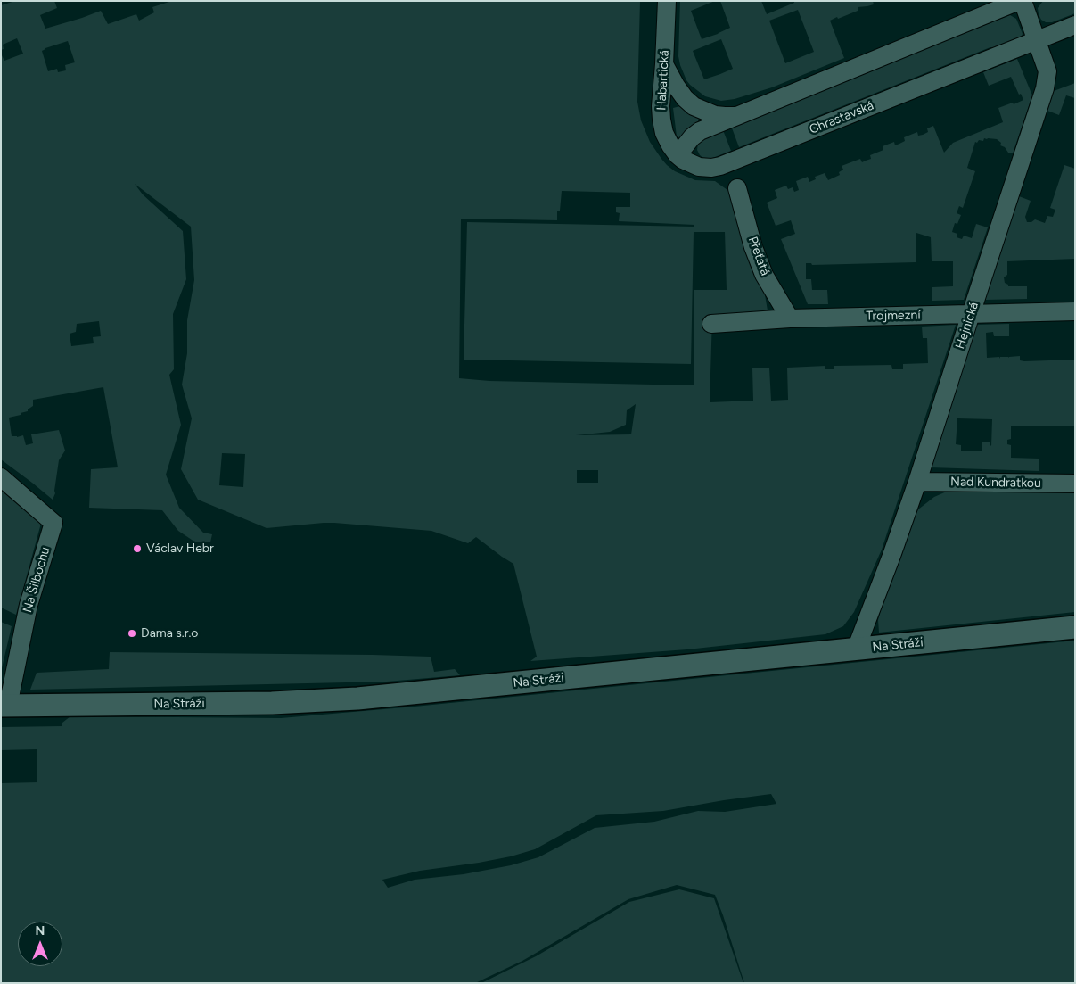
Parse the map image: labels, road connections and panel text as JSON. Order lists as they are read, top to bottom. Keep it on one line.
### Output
{"streets":{"street":["Habartická","Chrastavská","Přeťatá","Trojmezní","Hejnická","Nad Kundratkou","Na Šilbochu","Na Stráži"]},"crossings":[["Habartická","Chrastavská"],["Chrastavská","Hejnická"],["Přeťatá","Trojmezní"],["Trojmezní","Hejnická"],["Hejnická","Nad Kundratkou"],["Hejnická","Na Stráži"],["Na Šilbochu","Na Stráži"]],"places":["Václav Hebr","Dama s.r.o"],"north":"top"}
